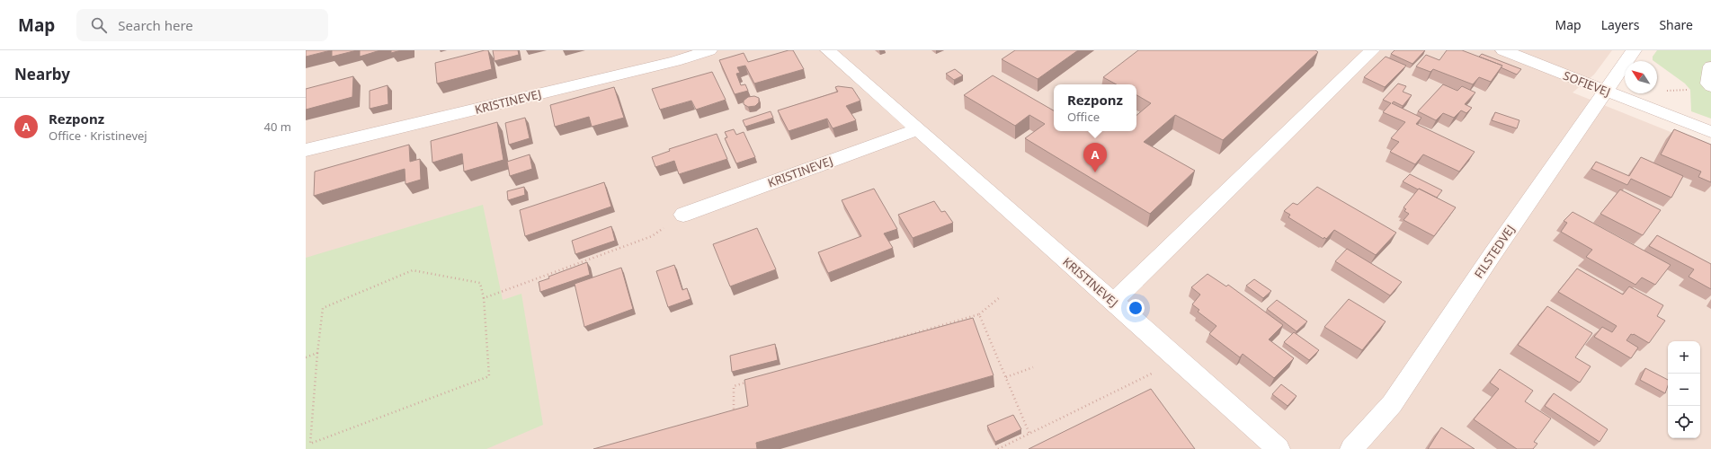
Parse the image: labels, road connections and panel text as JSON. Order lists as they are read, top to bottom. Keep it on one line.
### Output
{"streets":{"street":["SOFIEVEJ","KRISTINEVEJ","FILSTEDVEJ"]},"crossings":[["SOFIEVEJ","FILSTEDVEJ"]],"north":"top left","page":{"header":"Map","search":"Search here","nav":["Map","Layers","Share"],"heading":"Nearby","popup":["Rezponz","Office"],"list":[{"mark":"A","name":"Rezponz","note":"Office · Kristinevej","value":"40 m"}],"pins":"A","map_buttons":["+","−"]}}
